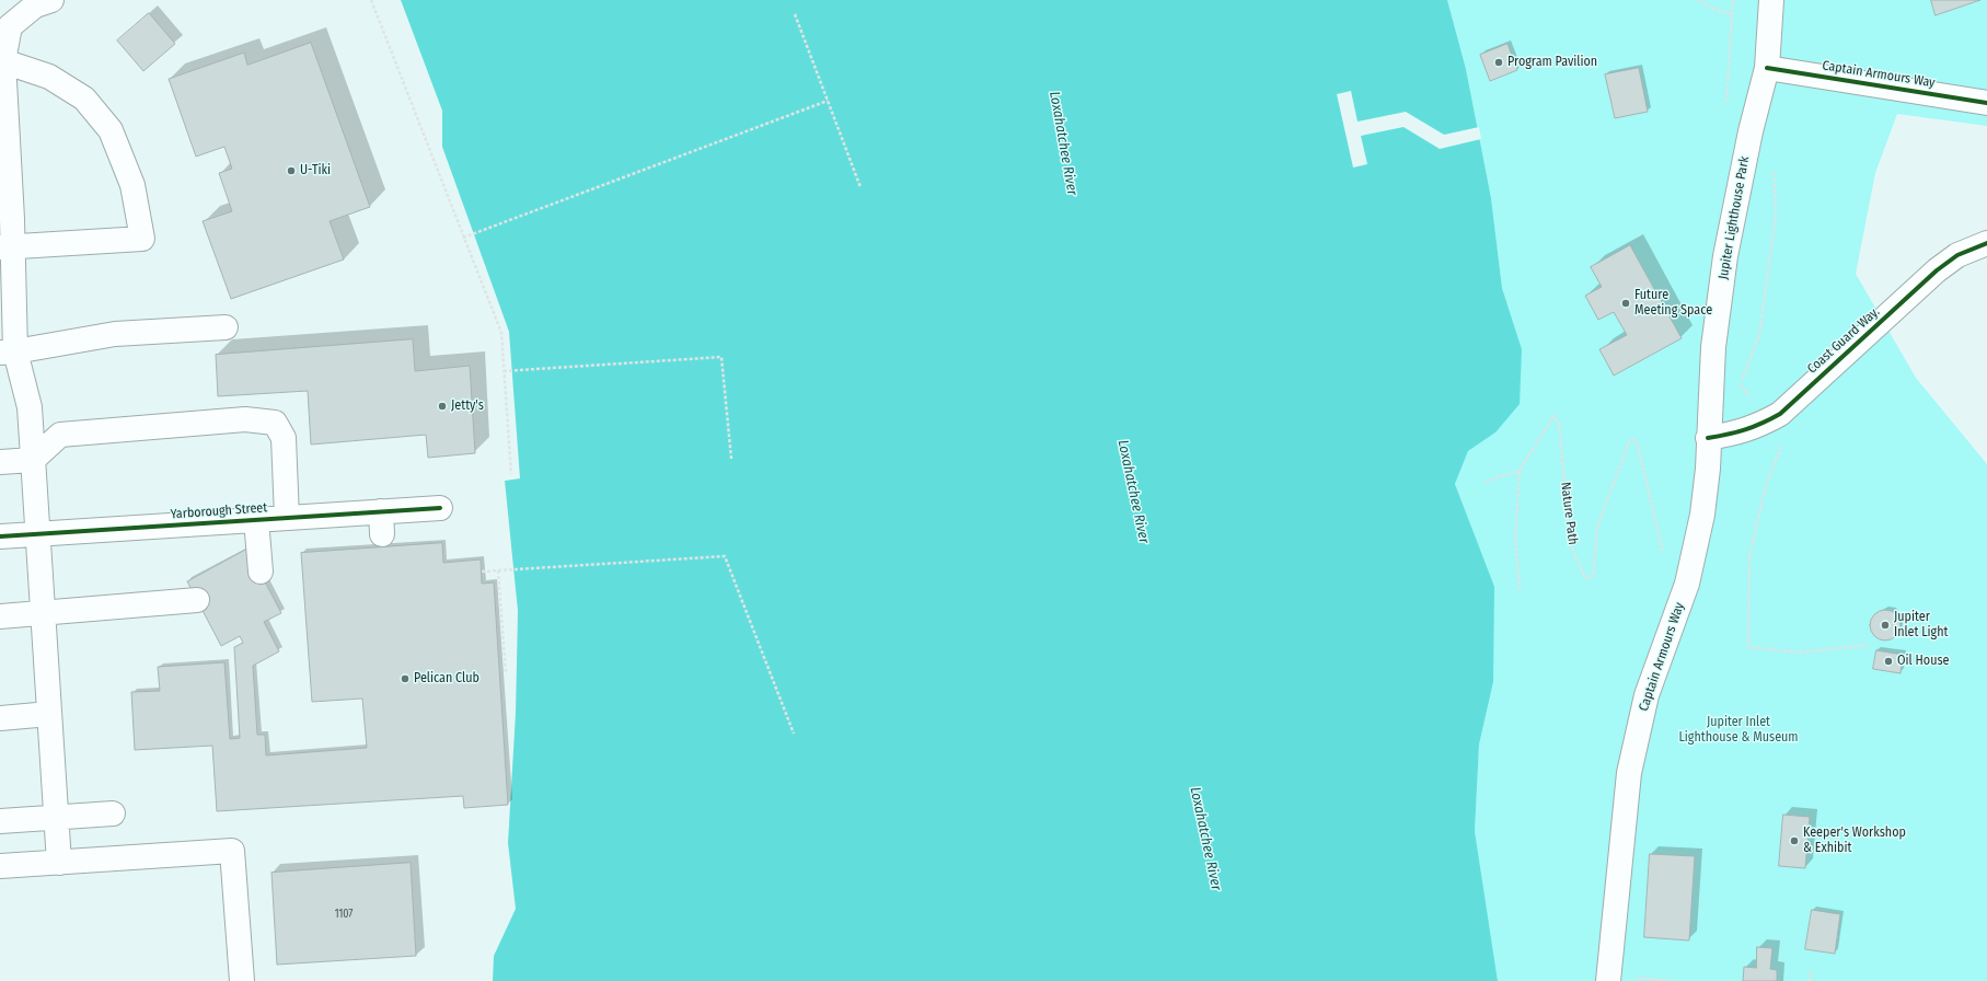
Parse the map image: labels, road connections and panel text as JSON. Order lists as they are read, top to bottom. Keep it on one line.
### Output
{"streets":{"street":["Captain Armours Way","Jupiter Lighthouse Park","Coast Guard Way.","Yarborough Street"],"path":["Nature Path"]},"crossings":[["Captain Armours Way","Jupiter Lighthouse Park"],["Captain Armours Way","Coast Guard Way."],["Jupiter Lighthouse Park","Coast Guard Way."]],"water":["Loxahatchee River"],"parks":["Jupiter Inlet Lighthouse & Museum"],"places":["Program Pavilion","U-Tiki","Future Meeting Space","Jetty's","Jupiter Inlet Light","Oil House","Pelican Club","Keeper's Workshop & Exhibit"],"house_numbers":["1107"]}
